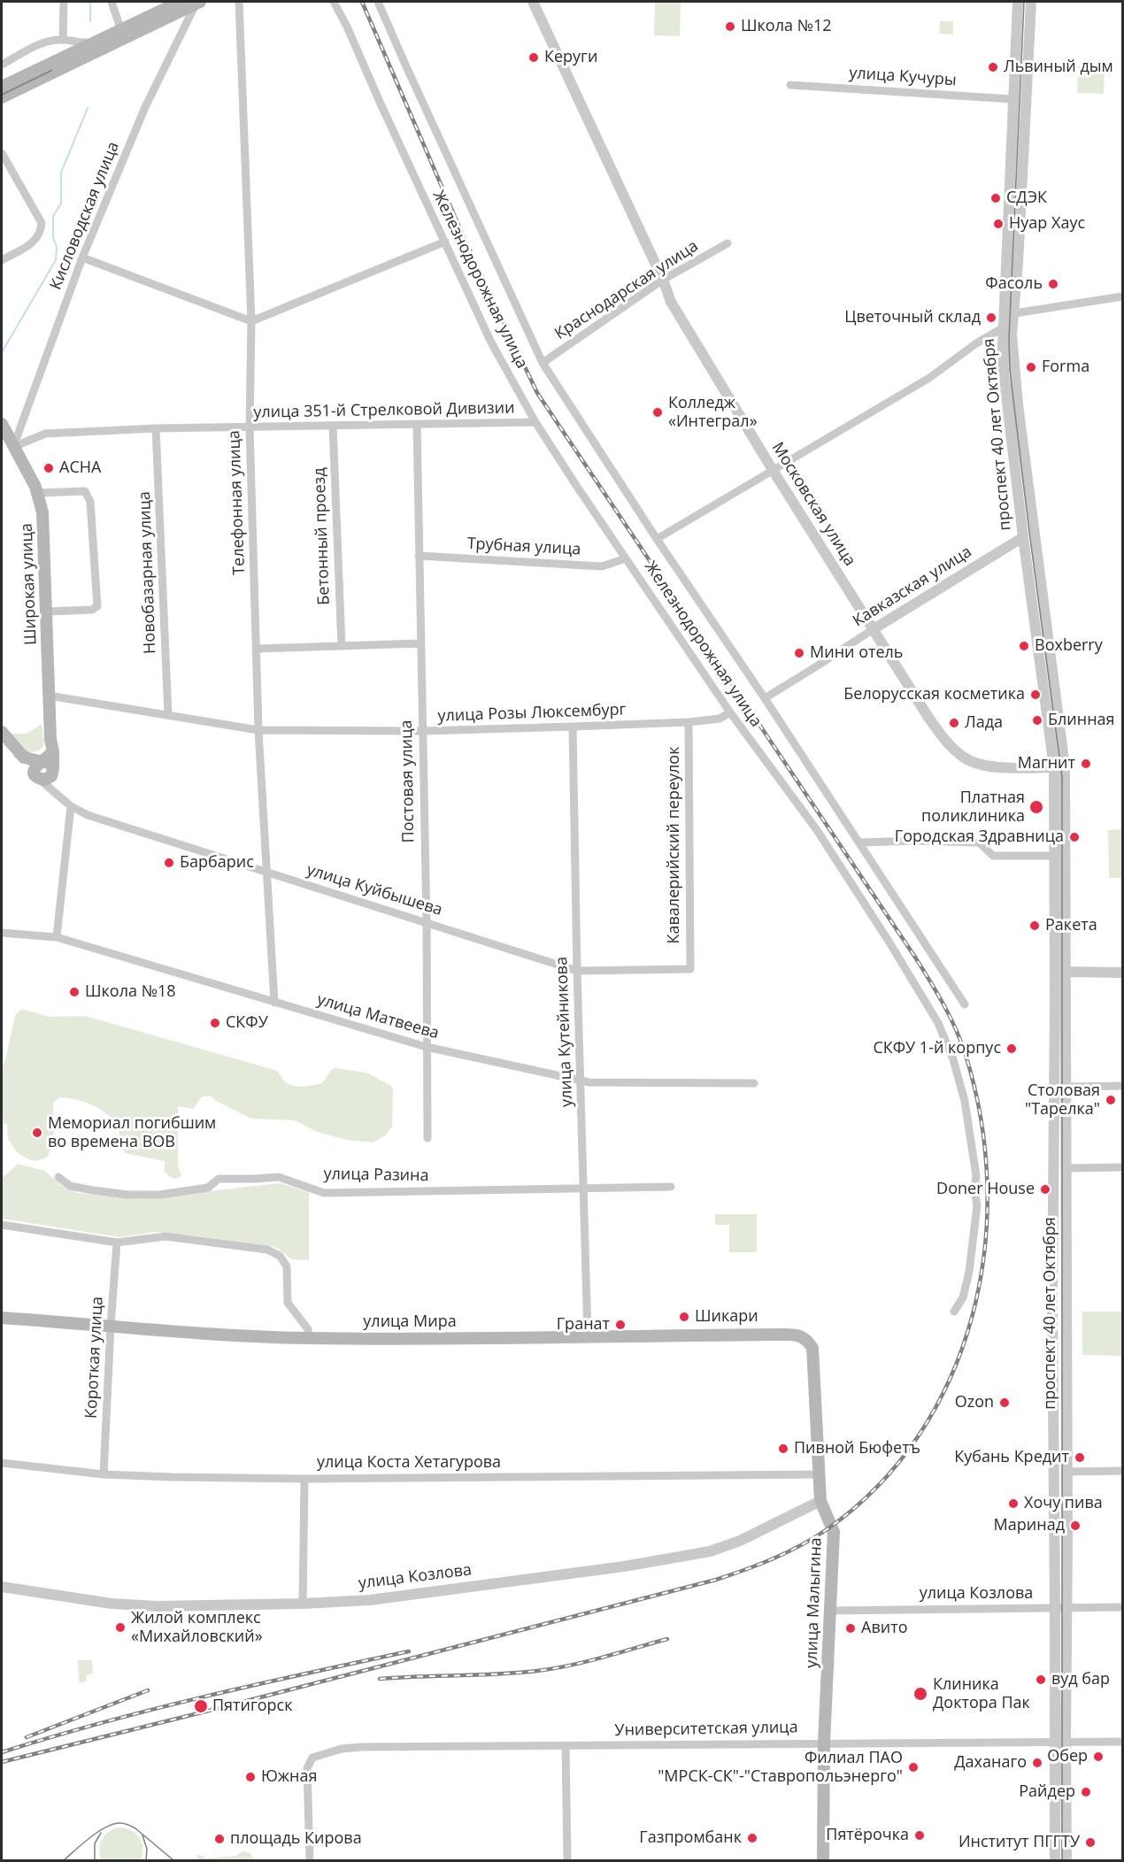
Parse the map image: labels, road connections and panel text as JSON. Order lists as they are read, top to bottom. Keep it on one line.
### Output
{"streets":{"main road":["Широкая улица","улица Куйбышева","улица Мира","улица Малыгина"],"street":["улица Кучуры","Кисловодская улица","Железнодорожная улица","Краснодарская улица","улица 351-й Стрелковой Дивизии","проспект 40 лет Октября","Телефонная улица","Московская улица","Бетонный проезд","Трубная улица","Новобазарная улица","Кавказская улица","улица Розы Люксембург","Постовая улица","Кавалерийский переулок","улица Матвеева","улица Кутейникова","улица Разина","Короткая улица","улица Коста Хетагурова","улица Козлова","Университетская улица"]},"crossings":[["улица Кучуры","проспект 40 лет Октября"],["Кисловодская улица","улица 351-й Стрелковой Дивизии"],["Кисловодская улица","Широкая улица"],["Железнодорожная улица","Краснодарская улица"],["Железнодорожная улица","улица 351-й Стрелковой Дивизии"],["Железнодорожная улица","Трубная улица"],["Железнодорожная улица","Кавказская улица"],["Железнодорожная улица","улица Розы Люксембург"],["Краснодарская улица","Московская улица"],["улица 351-й Стрелковой Дивизии","Телефонная улица"],["улица 351-й Стрелковой Дивизии","Бетонный проезд"],["улица 351-й Стрелковой Дивизии","Новобазарная улица"],["улица 351-й Стрелковой Дивизии","Широкая улица"],["улица 351-й Стрелковой Дивизии","Постовая улица"],["проспект 40 лет Октября","Московская улица"],["проспект 40 лет Октября","Кавказская улица"],["проспект 40 лет Октября","улица Козлова"],["проспект 40 лет Октября","Университетская улица"],["Телефонная улица","улица Розы Люксембург"],["Телефонная улица","улица Куйбышева"],["Телефонная улица","улица Матвеева"],["Московская улица","Кавказская улица"],["Трубная улица","Постовая улица"],["Новобазарная улица","улица Розы Люксембург"],["Широкая улица","улица Розы Люксембург"],["Широкая улица","улица Куйбышева"],["улица Розы Люксембург","Постовая улица"],["улица Розы Люксембург","Кавалерийский переулок"],["улица Розы Люксембург","улица Кутейникова"],["Постовая улица","улица Куйбышева"],["Постовая улица","улица Матвеева"],["Кавалерийский переулок","улица Куйбышева"],["улица Куйбышева","улица Кутейникова"],["улица Матвеева","улица Кутейникова"],["улица Кутейникова","улица Разина"],["улица Кутейникова","улица Мира"],["улица Мира","Короткая улица"],["улица Мира","улица Малыгина"],["Короткая улица","улица Коста Хетагурова"],["улица Коста Хетагурова","улица Малыгина"],["улица Козлова","улица Малыгина"],["улица Малыгина","Университетская улица"]],"places":["Школа №12","Керуги","Львиный дым","СДЭК","Нуар Хаус","Фасоль","Цветочный склад","Forma","Колледж «Интеграл»","АСНА","Boxberry","Мини отель","Белорусская косметика","Блинная","Лада","Магнит","Платная поликлиника","Городская Здравница","Барбарис","Ракета","Школа №18","СКФУ","СКФУ 1-й корпус","Столовая \"Тарелка\"","Мемориал погибшим во времена ВОВ","Doner House","Шикари","Гранат","Ozon","Пивной Бюфетъ","Кубань Кредит","Хочу пива","Маринад","Жилой комплекс «Михайловский»","Авито","вуд бар","Клиника Доктора Пак","Пятигорск","Обер","Даханаго","Филиал ПАО \"МРСК-СК\"-\"Ставропольэнерго\"","Южная","Райдер","Пятёрочка","Газпромбанк","площадь Кирова","Институт ПГГТУ"]}
